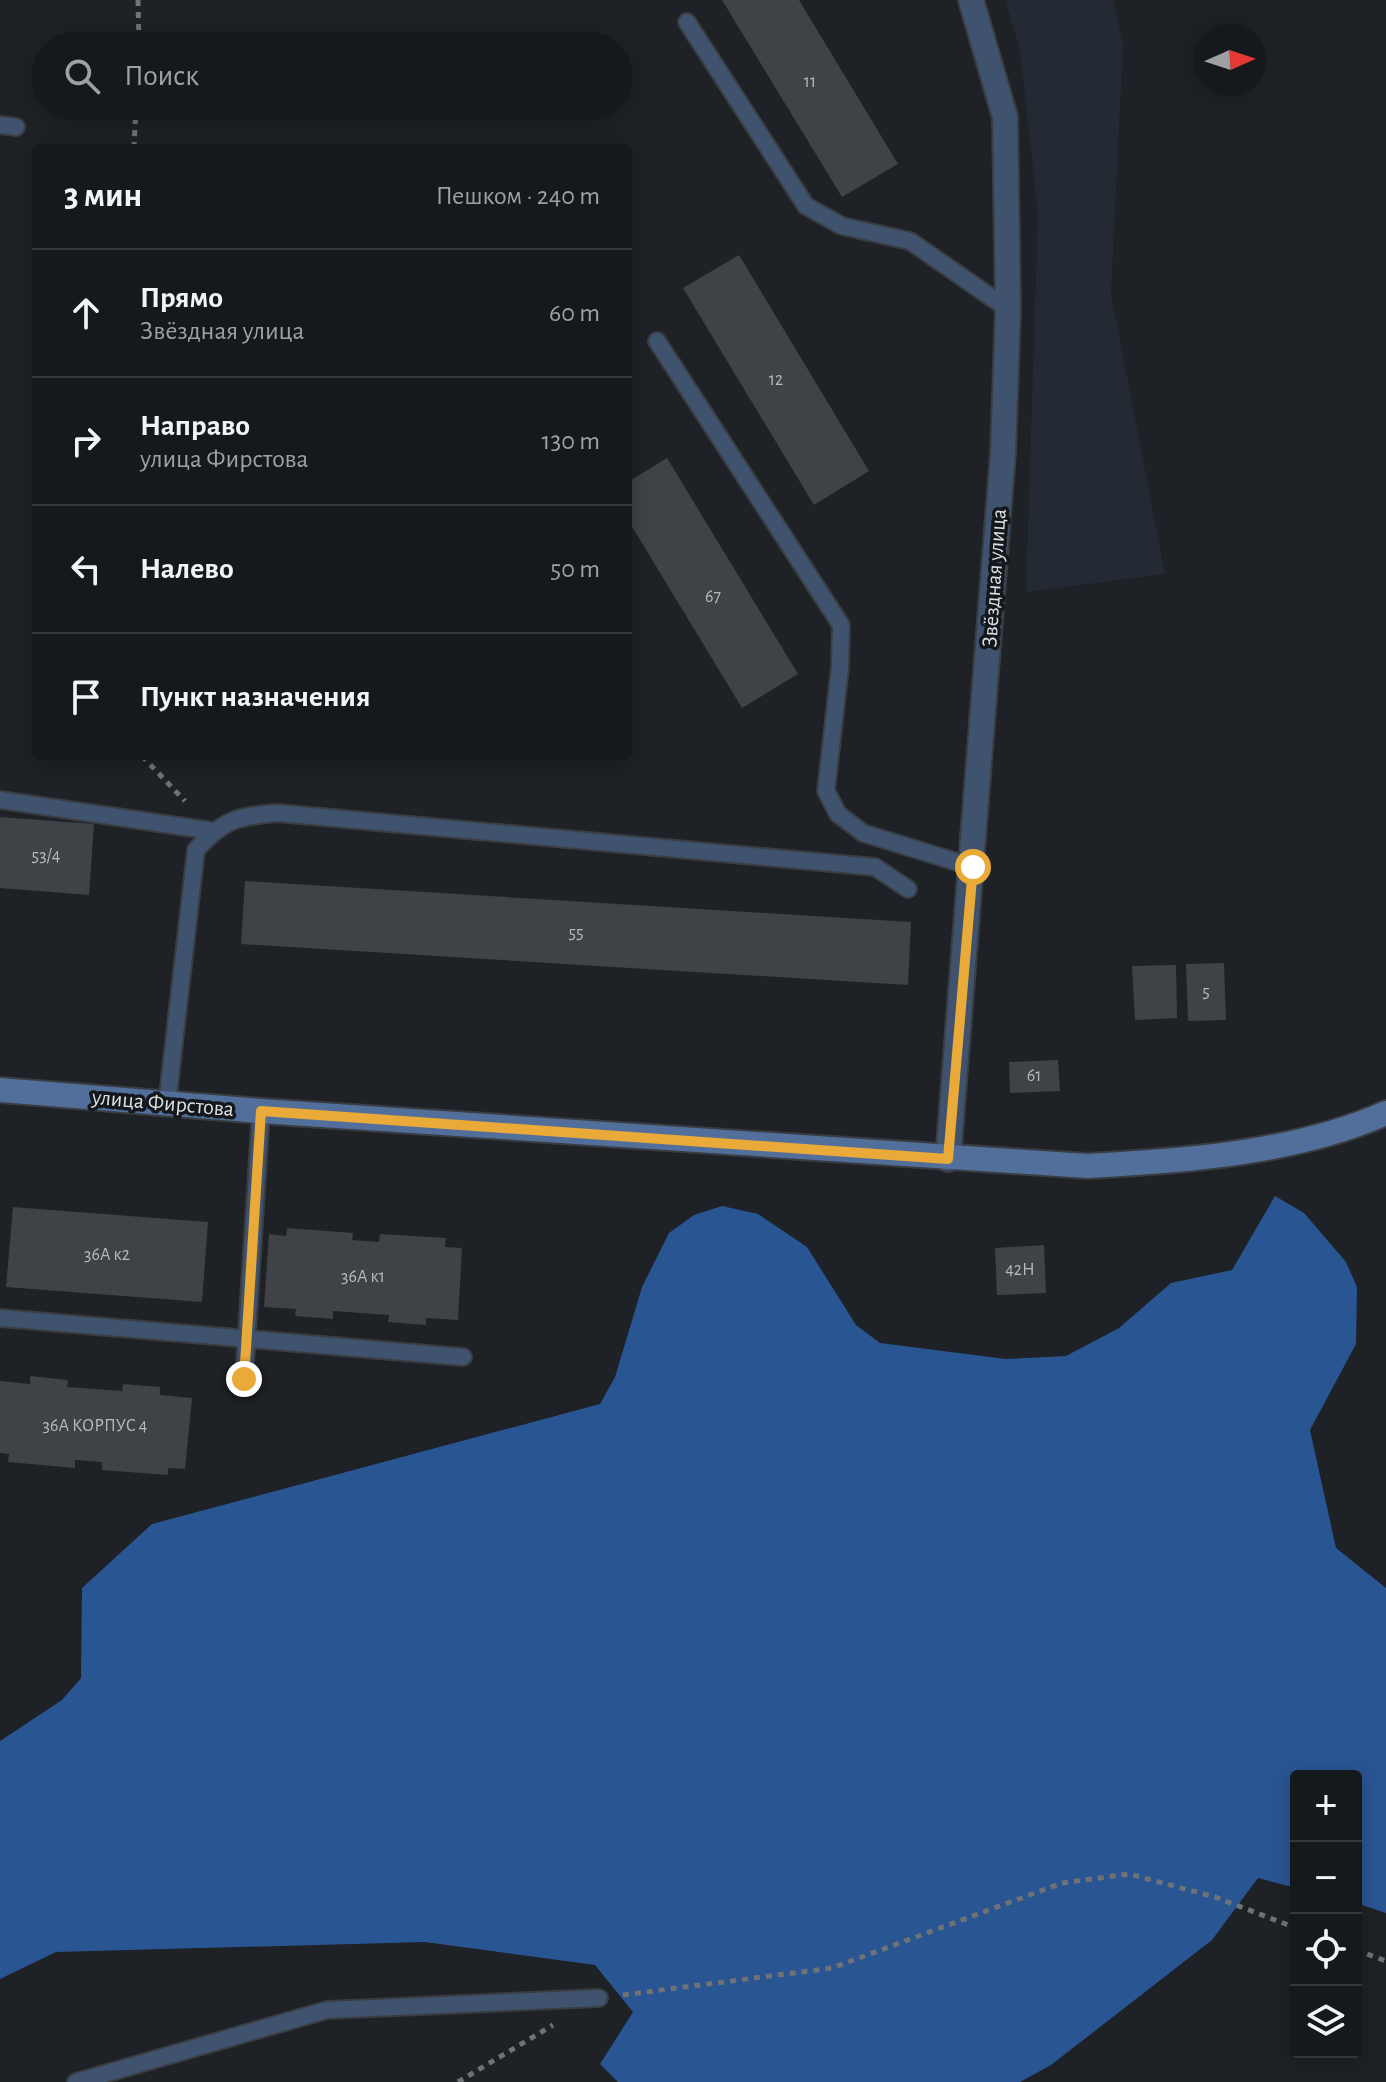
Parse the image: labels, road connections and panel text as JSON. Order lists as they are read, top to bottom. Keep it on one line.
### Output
{"streets":{"main road":["улица Фирстова"],"street":["Звёздная улица"]},"crossings":[["Звёздная улица","улица Фирстова"]],"house_numbers":["11","12","67","53/4","55","5","61","36А к2","42Н","36А к1","36А КОРПУС 4"],"north":"right","page":{"search":"Поиск","heading":["3 мин","Пешком · 240 m"],"list":[["Прямо","Звёздная улица","60 m"],["Направо","улица Фирстова","130 m"],["Налево","50 m"],"Пункт назначения"],"map_buttons":["+","−"]}}
